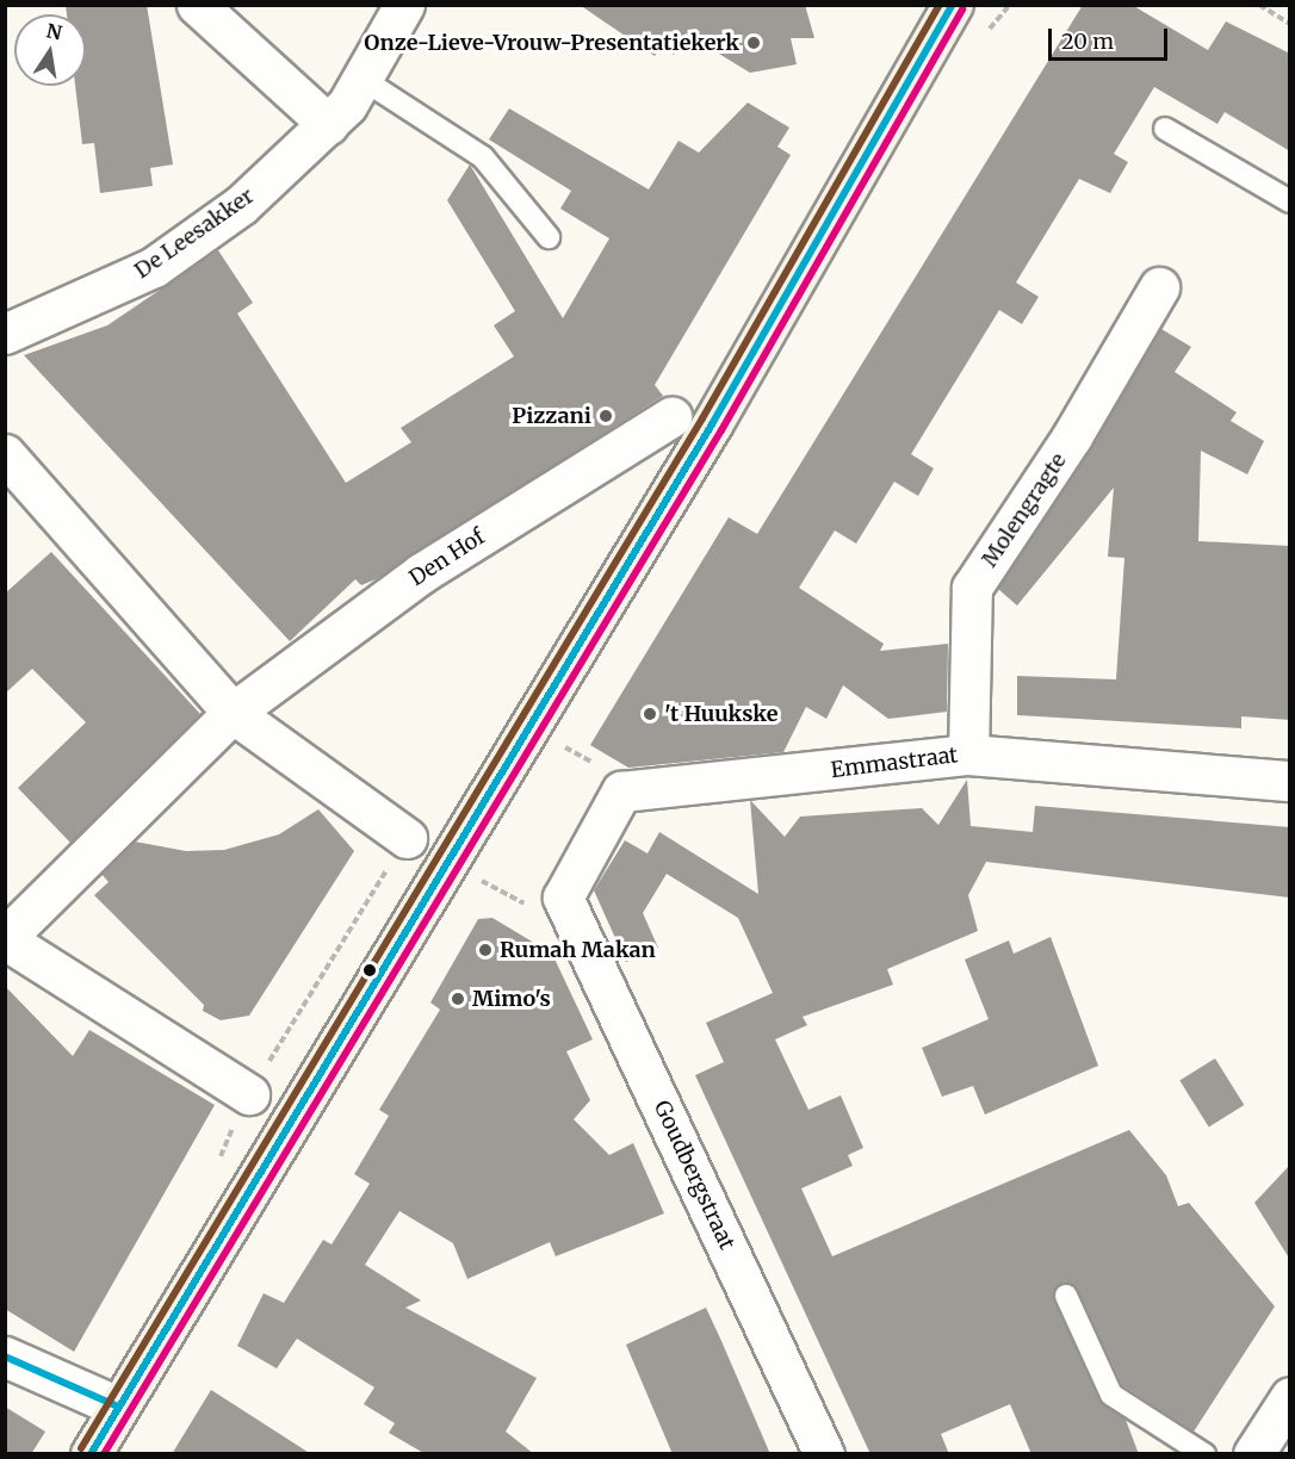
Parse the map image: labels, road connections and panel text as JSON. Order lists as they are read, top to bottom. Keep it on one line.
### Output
{"streets":{"street":["De Leesakker","Molengragte","Den Hof","Emmastraat","Goudbergstraat"]},"crossings":[["Molengragte","Emmastraat"],["Emmastraat","Goudbergstraat"]],"places":["Onze-Lieve-Vrouw-Presentatiekerk","Pizzani","'t Huukske","Rumah Makan","Mimo's"],"scale_bar":"20 m","north":"top"}
